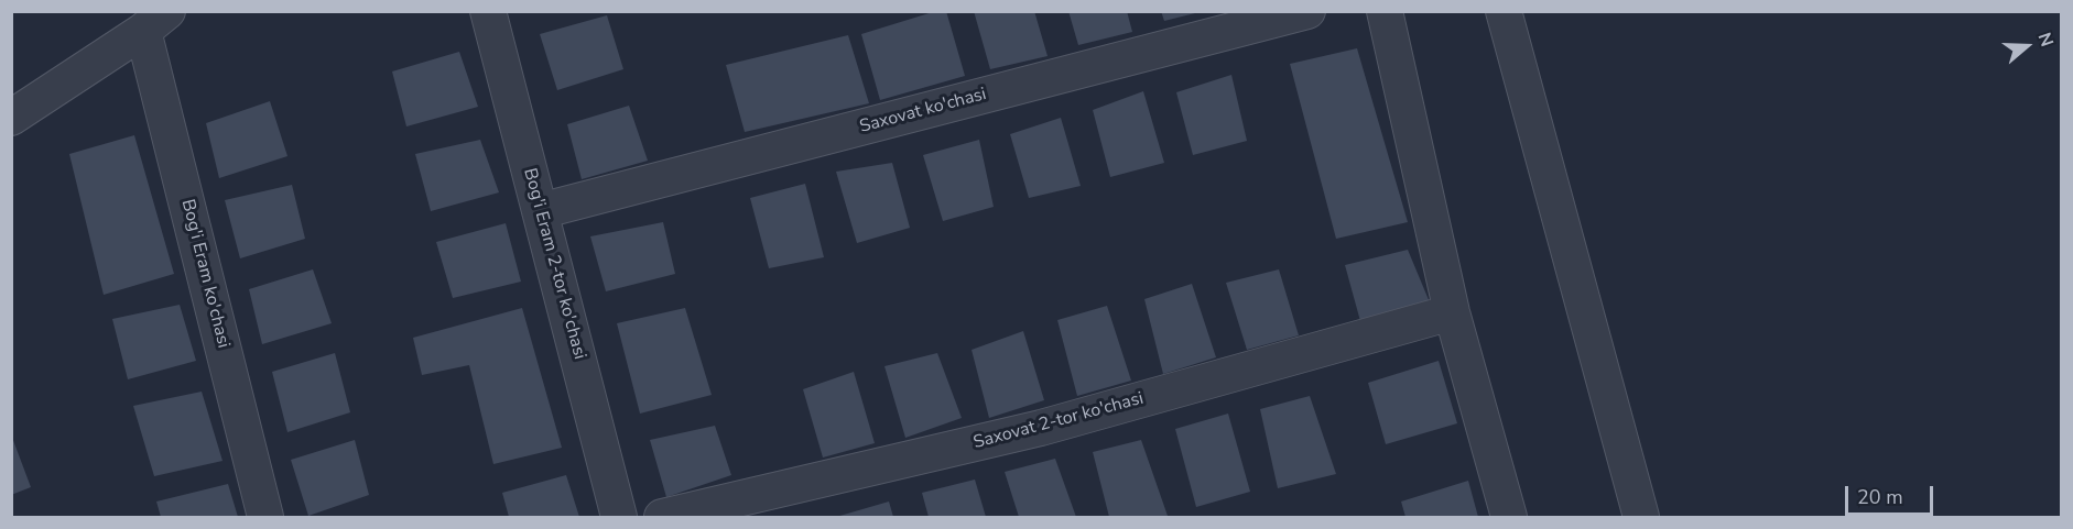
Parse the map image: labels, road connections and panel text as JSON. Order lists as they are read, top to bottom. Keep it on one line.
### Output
{"streets":{"street":["Saxovat ko'chasi","Bog'i Eram 2-tor ko'chasi","Bog'i Eram ko'chasi","Saxovat 2-tor ko'chasi"]},"crossings":[["Saxovat ko'chasi","Bog'i Eram 2-tor ko'chasi"]],"scale_bar":"20 m","north":"right"}
